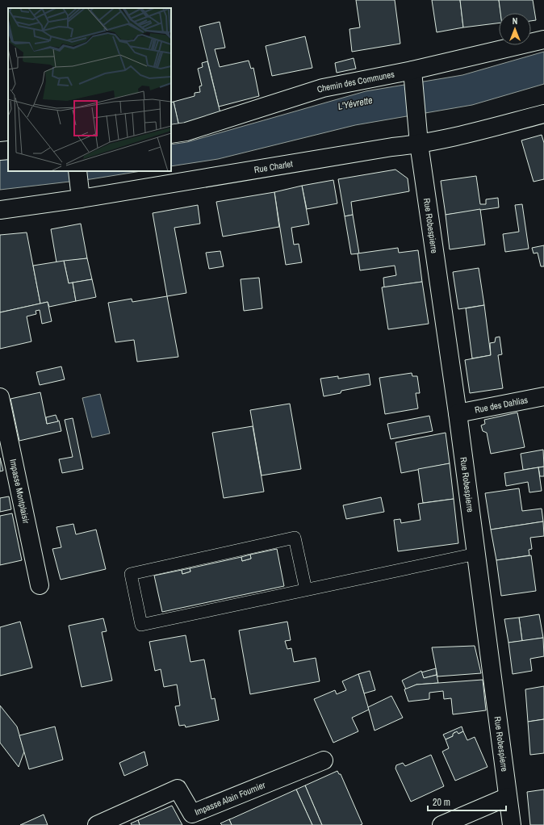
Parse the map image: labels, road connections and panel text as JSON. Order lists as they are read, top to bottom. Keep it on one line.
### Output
{"streets":{"street":["Chemin des Communes","Rue Charlet","Rue Robespierre","Rue des Dahlias","Impasse Montplaisir","Impasse Alain Fournier"]},"crossings":[["Chemin des Communes","Rue Robespierre"],["Rue Charlet","Rue Robespierre"],["Rue Robespierre","Rue des Dahlias"]],"water":["L'Yévrette"],"scale_bar":"20 m","north":"top"}
